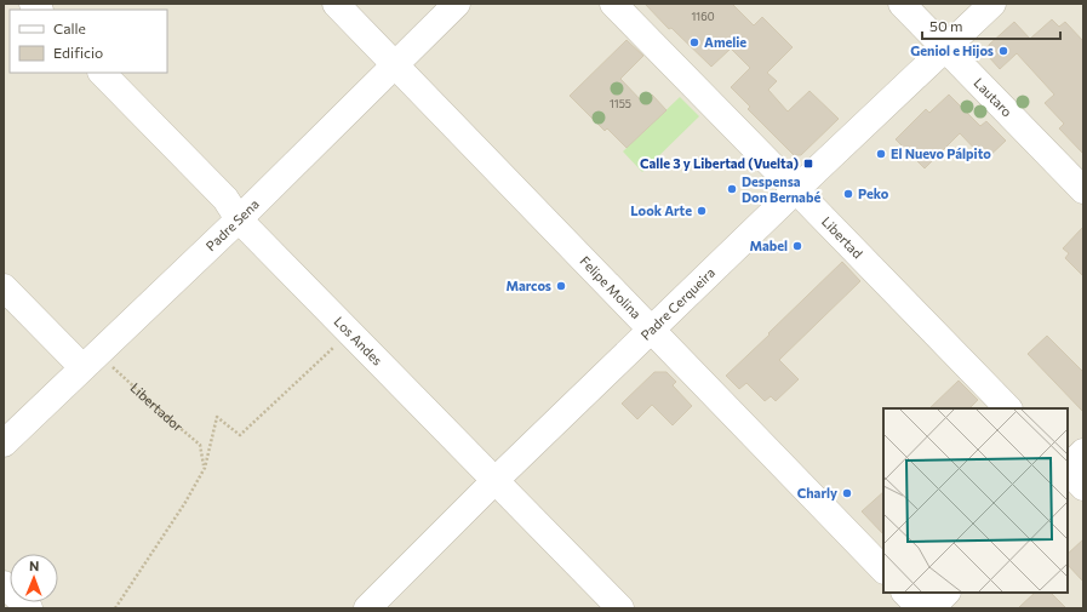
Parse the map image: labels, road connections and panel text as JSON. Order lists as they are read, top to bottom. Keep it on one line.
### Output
{"streets":{"street":["Lautaro","Padre Sena","Libertad","Felipe Molina","Padre Cerqueira","Los Andes"],"path":["Libertador"]},"crossings":[["Lautaro","Padre Cerqueira"],["Padre Sena","Felipe Molina"],["Padre Sena","Los Andes"],["Padre Sena","Libertador"],["Libertad","Padre Cerqueira"],["Felipe Molina","Padre Cerqueira"],["Padre Cerqueira","Los Andes"]],"places":{"other":["Amelie","Geniol e Hijos","El Nuevo Pálpito","Despensa Don Bernabé","Peko","Look Arte","Mabel","Marcos","Charly"],"transit":["Calle 3 y Libertad (Vuelta)"]},"house_numbers":["1160","1155"],"legend":["Calle","Edificio"],"scale_bar":"50 m","north":"top"}
